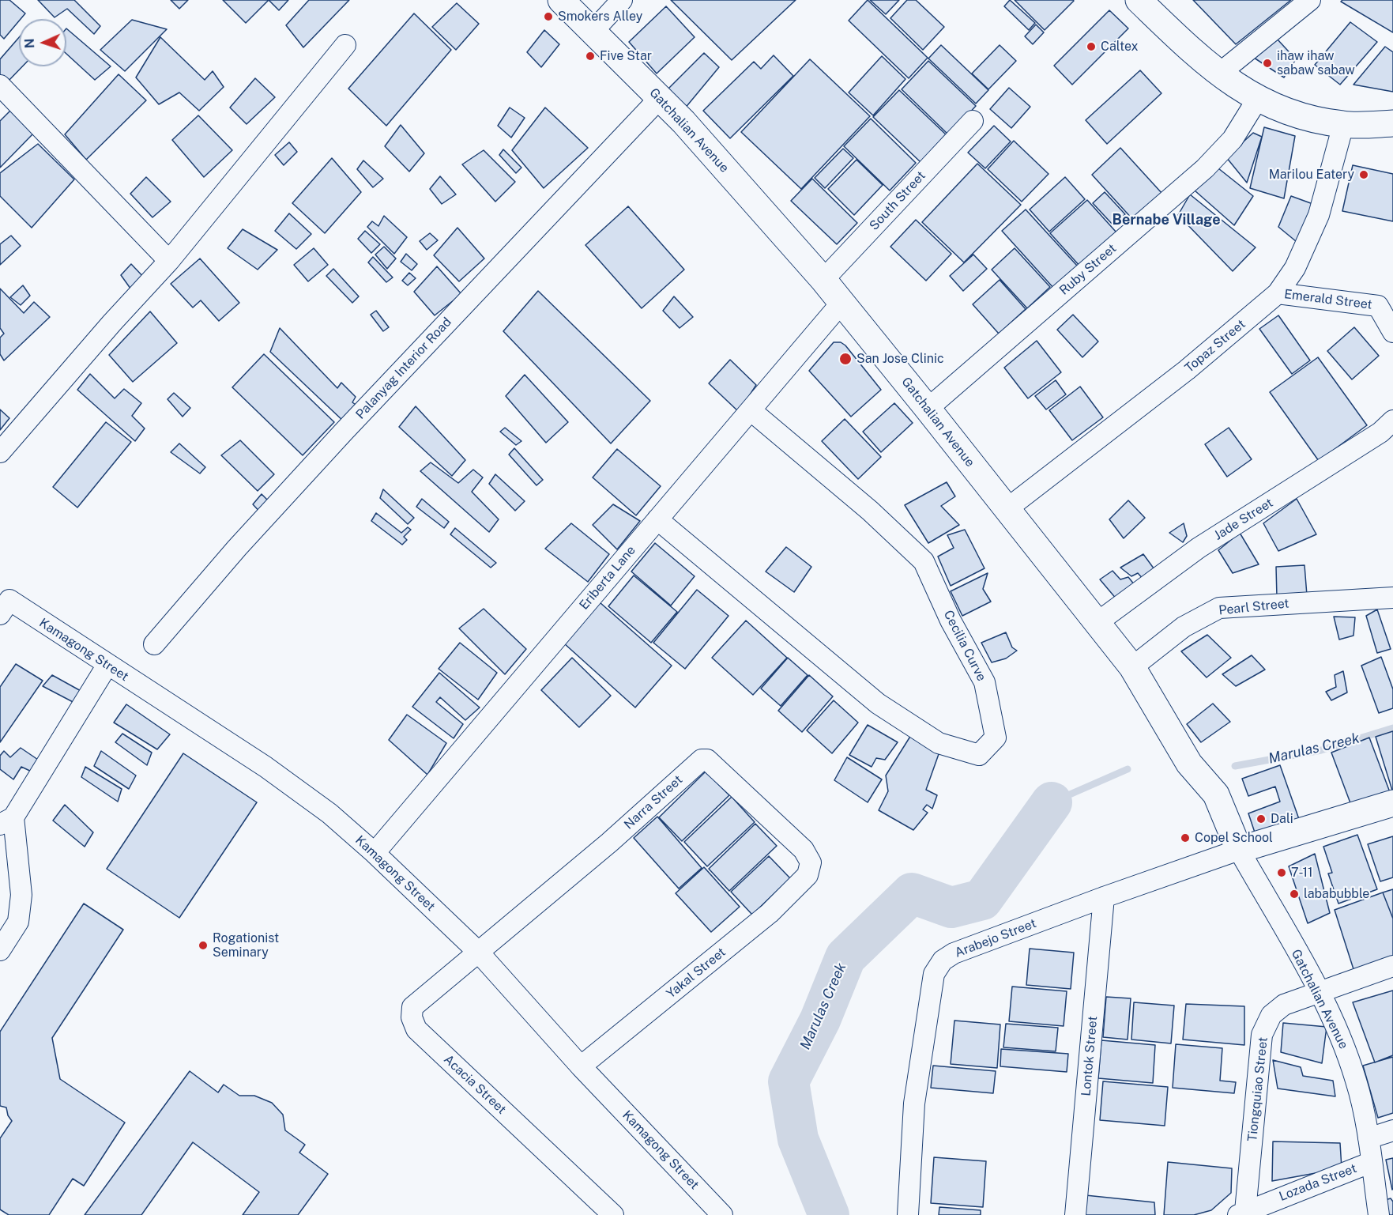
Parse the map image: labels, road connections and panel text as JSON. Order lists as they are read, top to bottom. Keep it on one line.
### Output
{"streets":{"street":["Gatchalian Avenue","South Street","Ruby Street","Emerald Street","Topaz Street","Palanyag Interior Road","Jade Street","Eriberta Lane","Pearl Street","Cecilia Curve","Kamagong Street","Narra Street","Arabejo Street","Yakal Street","Lontok Street","Acacia Street","Tiongquiao Street","Lozada Street"]},"crossings":[["Gatchalian Avenue","South Street"],["Gatchalian Avenue","Ruby Street"],["Gatchalian Avenue","Topaz Street"],["Gatchalian Avenue","Palanyag Interior Road"],["Gatchalian Avenue","Jade Street"],["Gatchalian Avenue","Eriberta Lane"],["Gatchalian Avenue","Pearl Street"],["Gatchalian Avenue","Arabejo Street"],["Gatchalian Avenue","Tiongquiao Street"],["Gatchalian Avenue","Lozada Street"],["Emerald Street","Topaz Street"],["Eriberta Lane","Cecilia Curve"],["Eriberta Lane","Kamagong Street"],["Kamagong Street","Narra Street"],["Kamagong Street","Yakal Street"],["Kamagong Street","Acacia Street"],["Narra Street","Yakal Street"],["Narra Street","Acacia Street"],["Arabejo Street","Lontok Street"],["Tiongquiao Street","Lozada Street"]],"districts":["Bernabe Village"],"water":["Marulas Creek"],"places":["Smokers Alley","Caltex","Five Star","ihaw ihaw sabaw sabaw","Marilou Eatery","San Jose Clinic","Dali","Copel School","7-11","lababubble","Rogationist Seminary"],"north":"left"}
